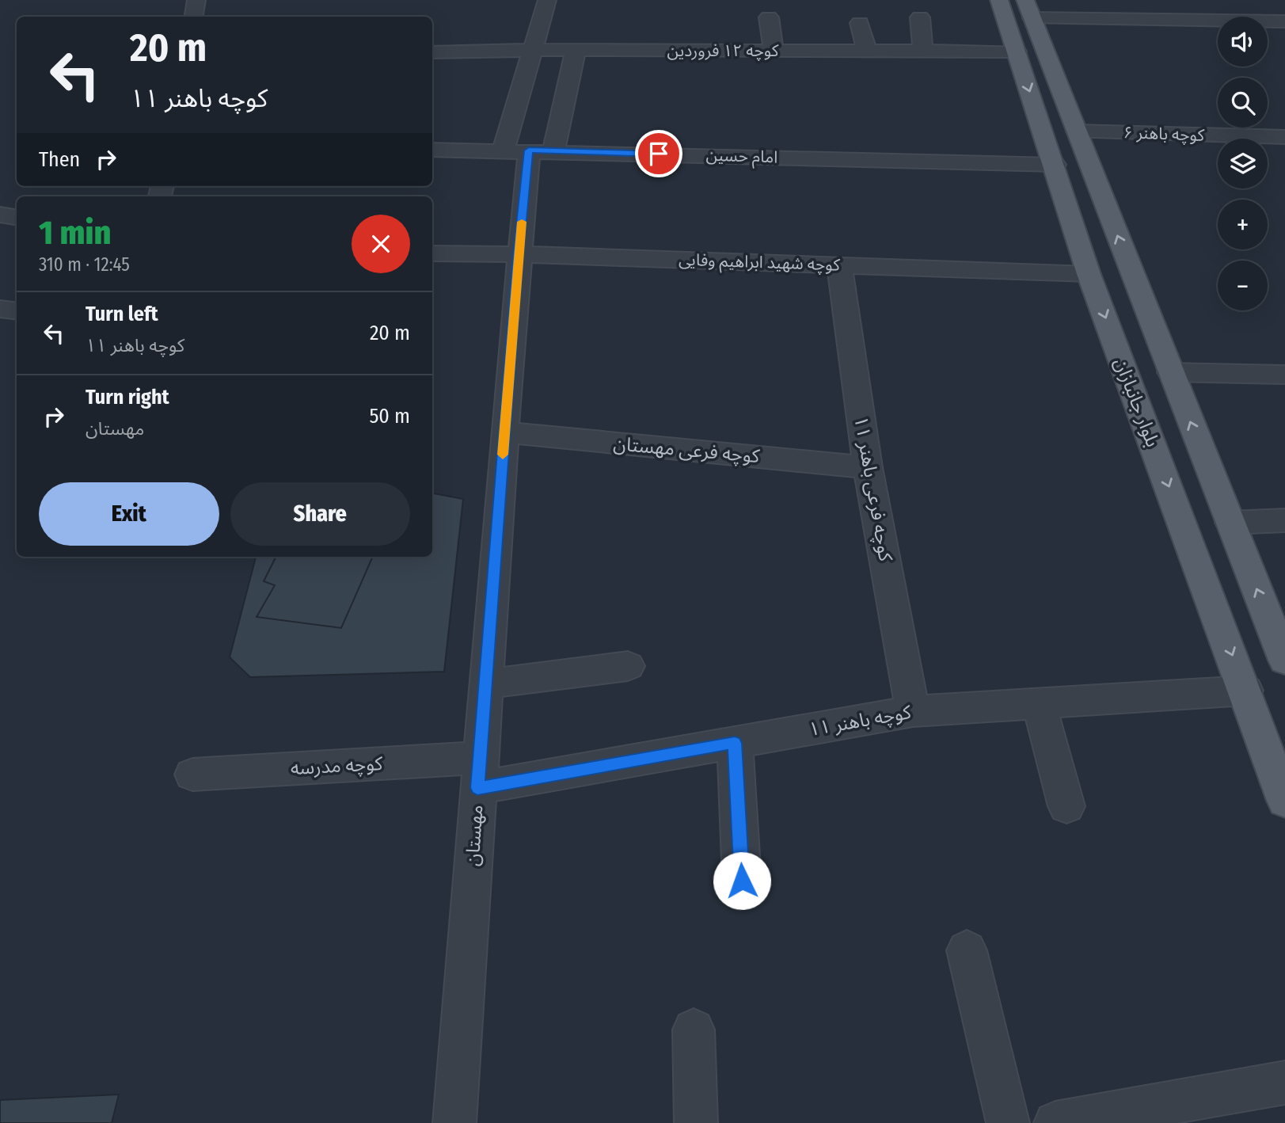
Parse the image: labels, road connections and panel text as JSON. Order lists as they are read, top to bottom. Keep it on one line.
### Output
{"streets":{"main road":["بلوار جانبازان"],"street":["کوچه ۱۲ فروردین","کوچه باهنر ۶","امام حسین","کوچه شهید ابراهیم وفایی","کوچه فرعی مهستان","کوچه فرعی باهنر ۱۱","کوچه باهنر ۱۱","کوچه مدرسه","مهستان"]},"crossings":[["کوچه ۱۲ فروردین","بلوار جانبازان"],["امام حسین","بلوار جانبازان"],["امام حسین","مهستان"],["کوچه شهید ابراهیم وفایی","بلوار جانبازان"],["کوچه شهید ابراهیم وفایی","کوچه فرعی باهنر ۱۱"],["کوچه شهید ابراهیم وفایی","مهستان"],["بلوار جانبازان","کوچه باهنر ۱۱"],["کوچه فرعی مهستان","کوچه فرعی باهنر ۱۱"],["کوچه فرعی مهستان","مهستان"],["کوچه فرعی باهنر ۱۱","کوچه باهنر ۱۱"],["کوچه باهنر ۱۱","کوچه مدرسه"],["کوچه باهنر ۱۱","مهستان"],["کوچه مدرسه","مهستان"]],"page":{"map_buttons":["+","−"],"turn":["20 m","کوچه باهنر ۱۱"],"then":"Then","heading":["1 min","310 m · 12:45"],"list":[{"name":"Turn left","note":"کوچه باهنر ۱۱","value":"20 m"},{"name":"Turn right","note":"مهستان","value":"50 m"}],"buttons":["Exit","Share"]}}
